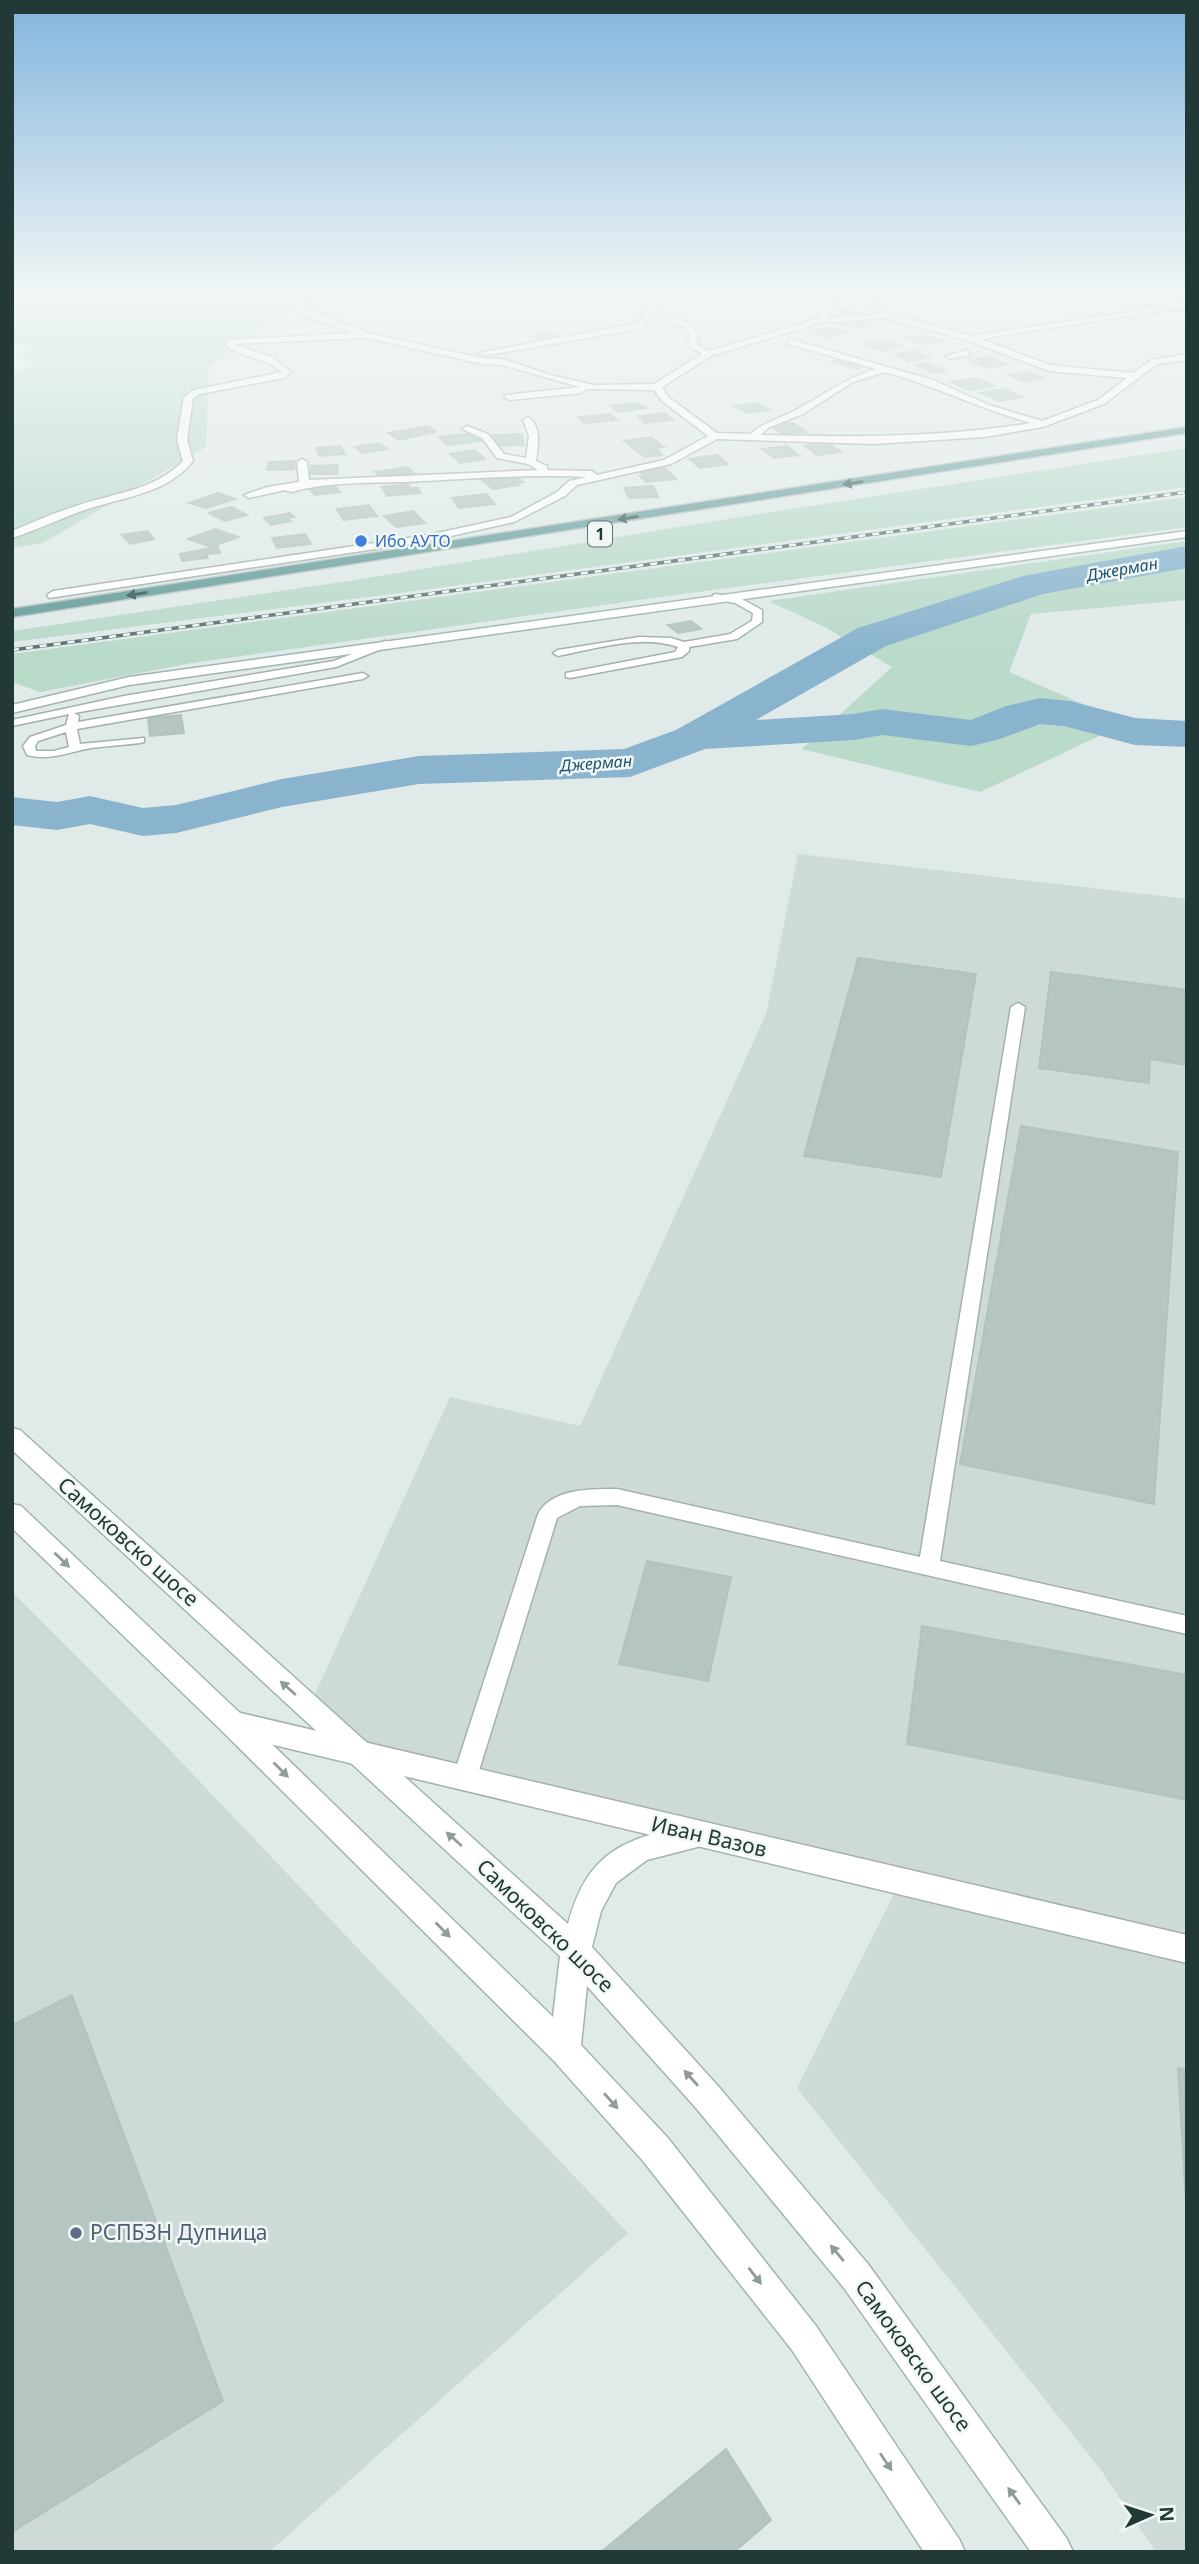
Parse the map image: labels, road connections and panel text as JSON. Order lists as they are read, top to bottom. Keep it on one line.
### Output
{"streets":{"main road":["1"],"street":["Самоковско шосе","Иван Вазов"]},"crossings":[["Самоковско шосе","Иван Вазов"]],"water":["Джерман"],"places":["Ибо АУТО","РСПБЗН Дупница"],"north":"right"}
